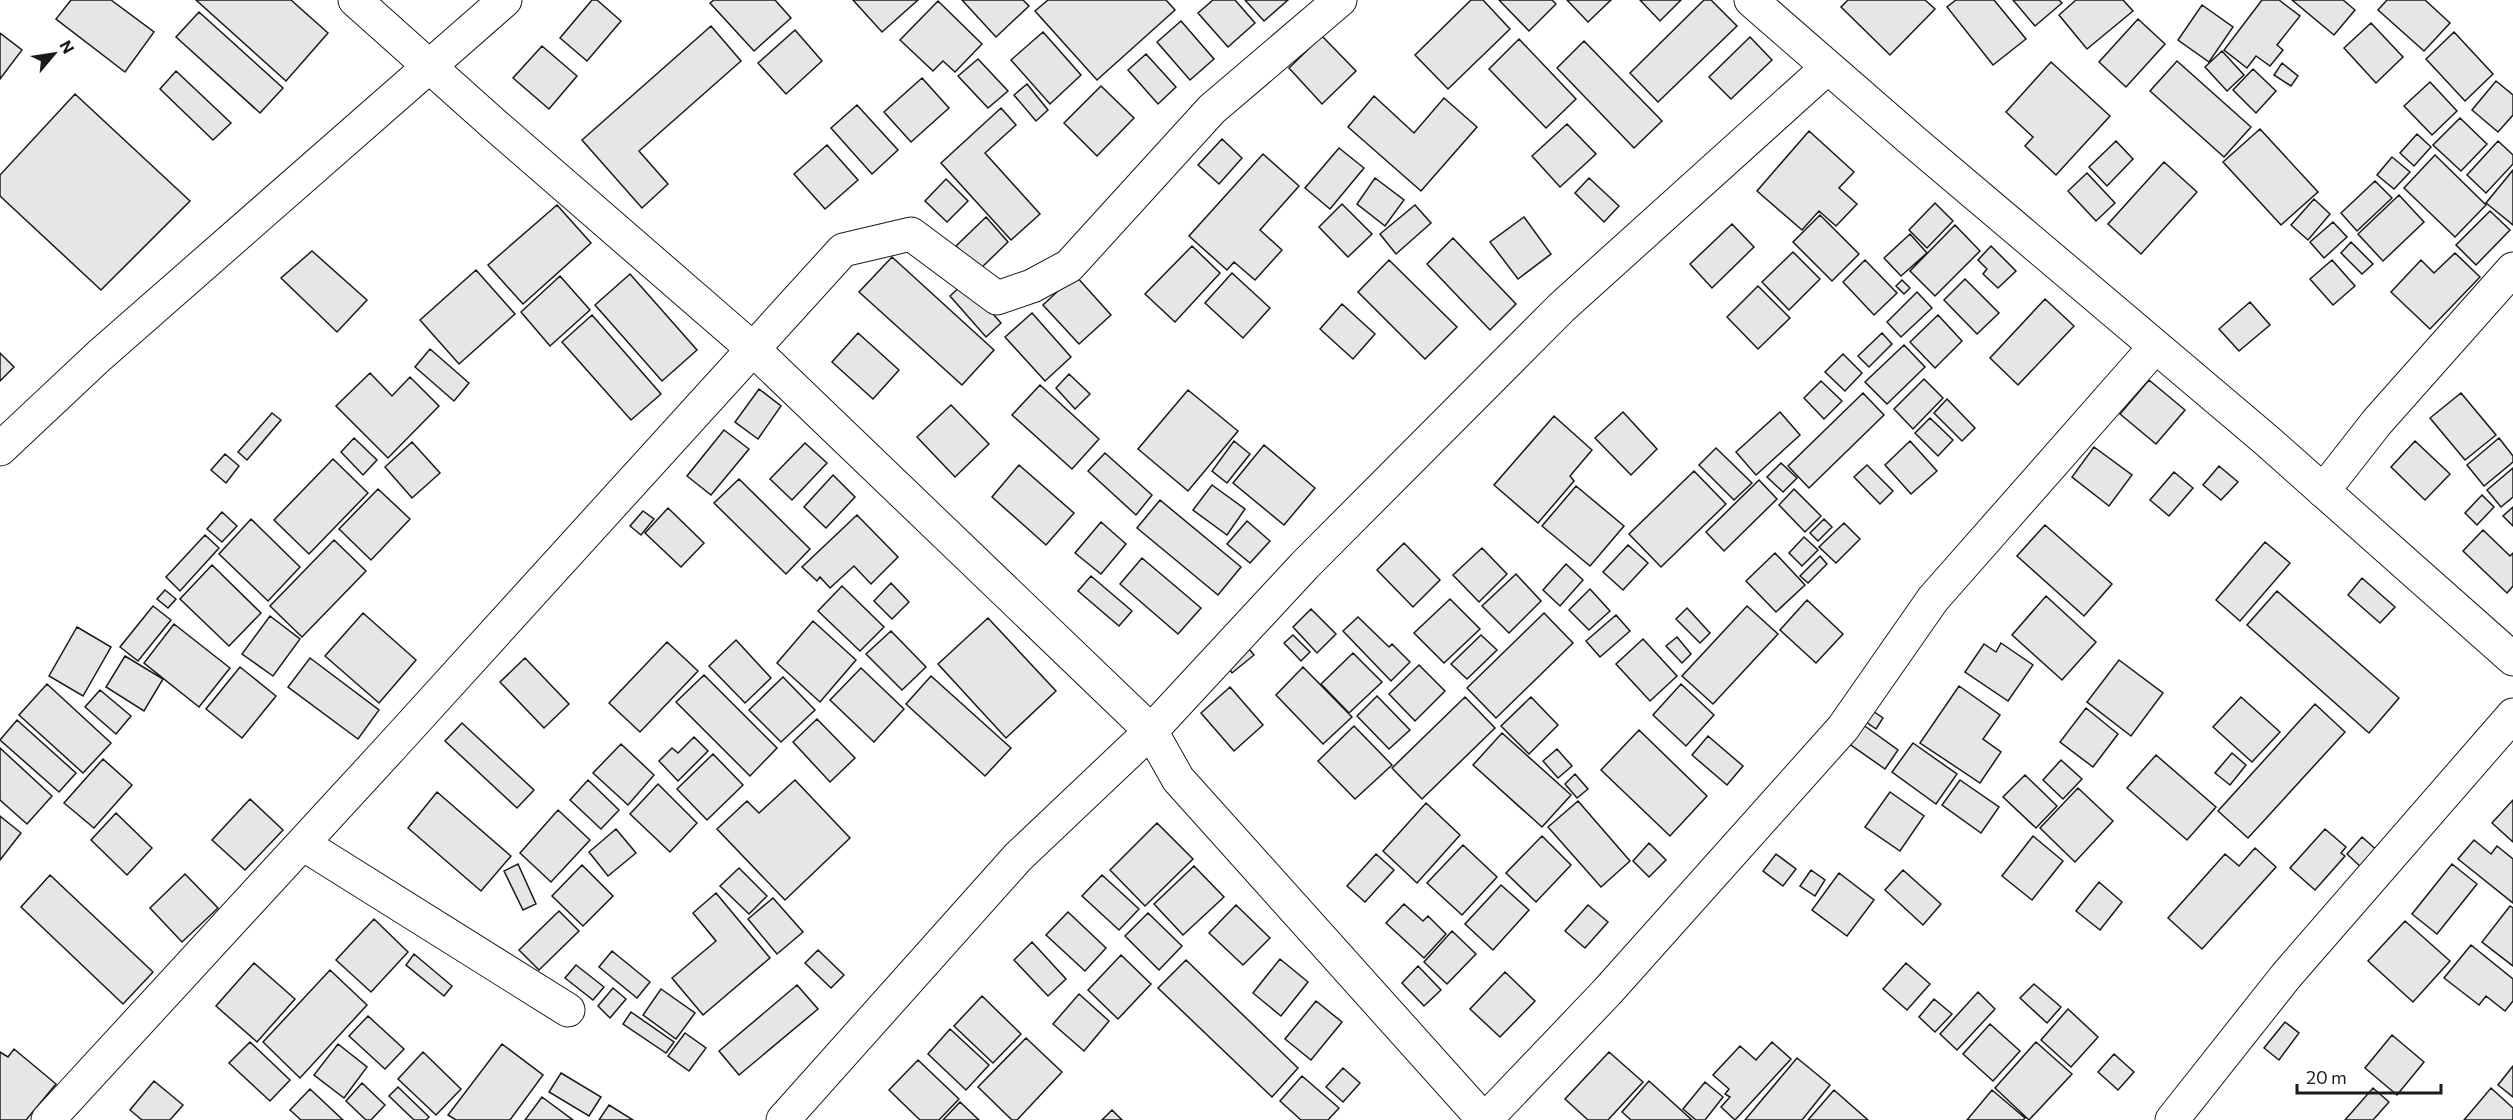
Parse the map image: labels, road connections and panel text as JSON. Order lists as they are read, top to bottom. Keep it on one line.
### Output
{"scale_bar":"20 m","north":"top right"}
